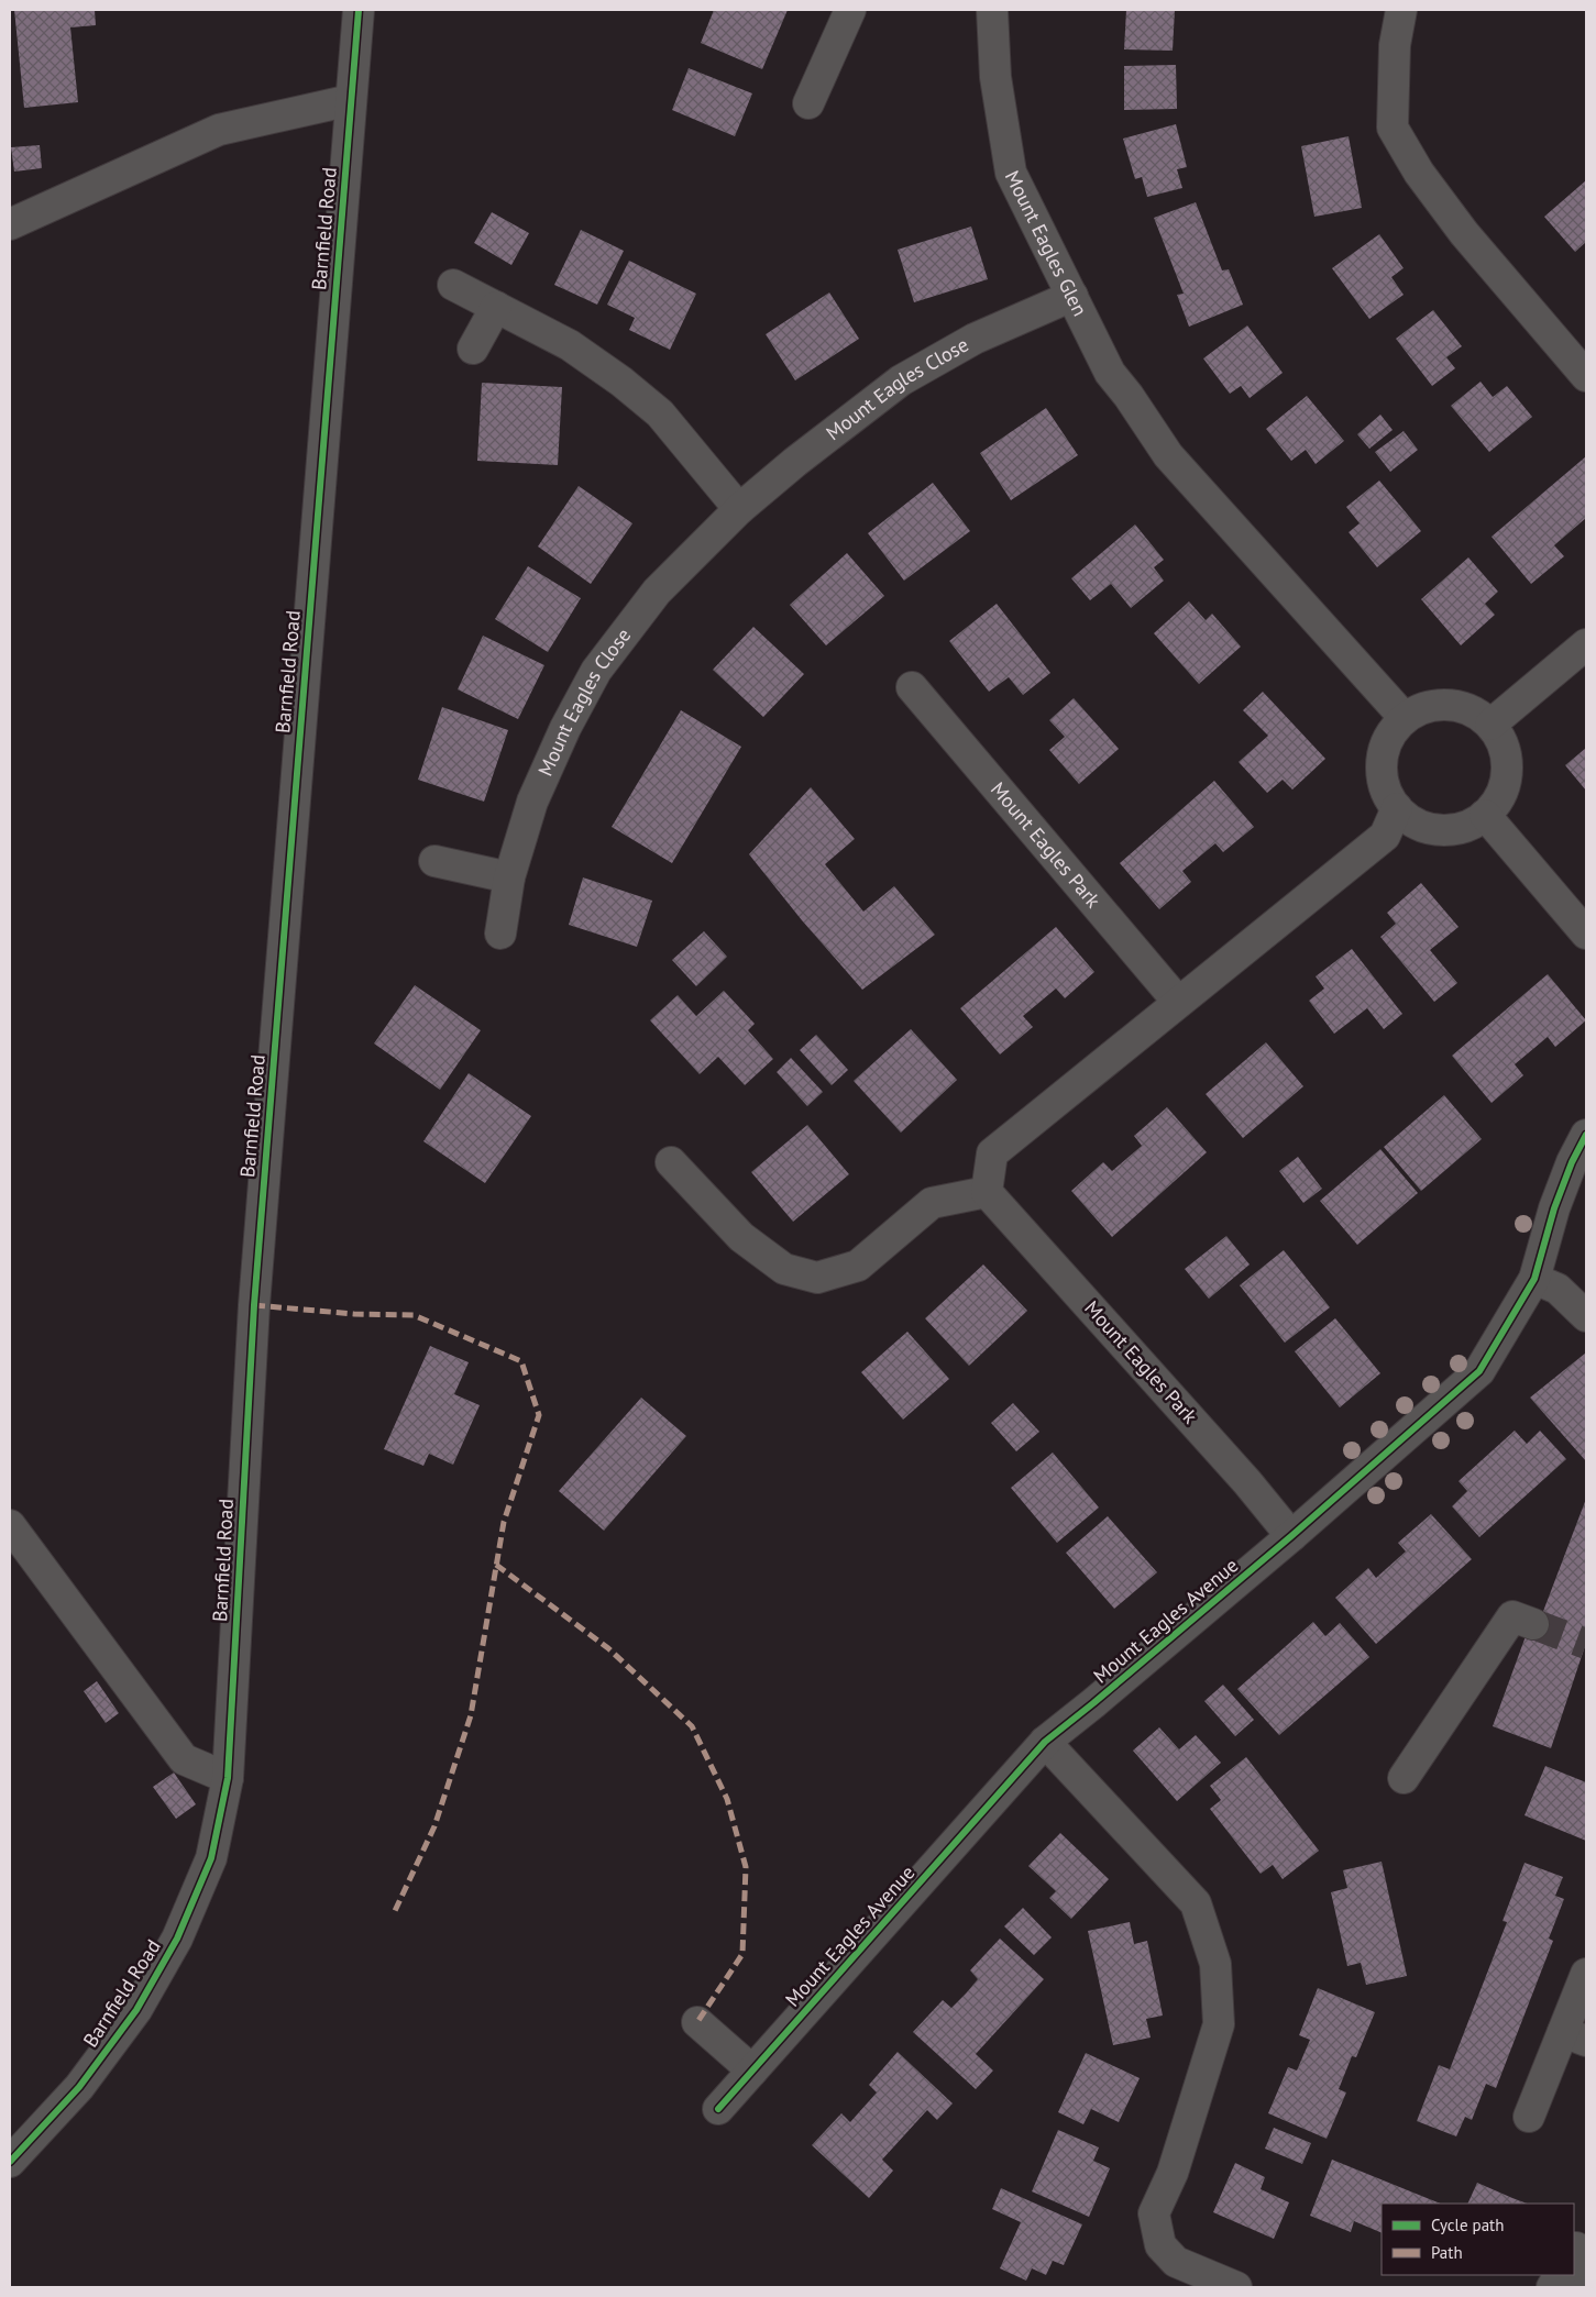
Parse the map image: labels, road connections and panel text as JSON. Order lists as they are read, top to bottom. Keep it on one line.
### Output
{"streets":{"street":["Barnfield Road","Mount Eagles Glen","Mount Eagles Close","Mount Eagles Park","Mount Eagles Avenue"]},"crossings":[["Mount Eagles Glen","Mount Eagles Close"],["Mount Eagles Park","Mount Eagles Avenue"]],"legend":["Cycle path","Path"]}
